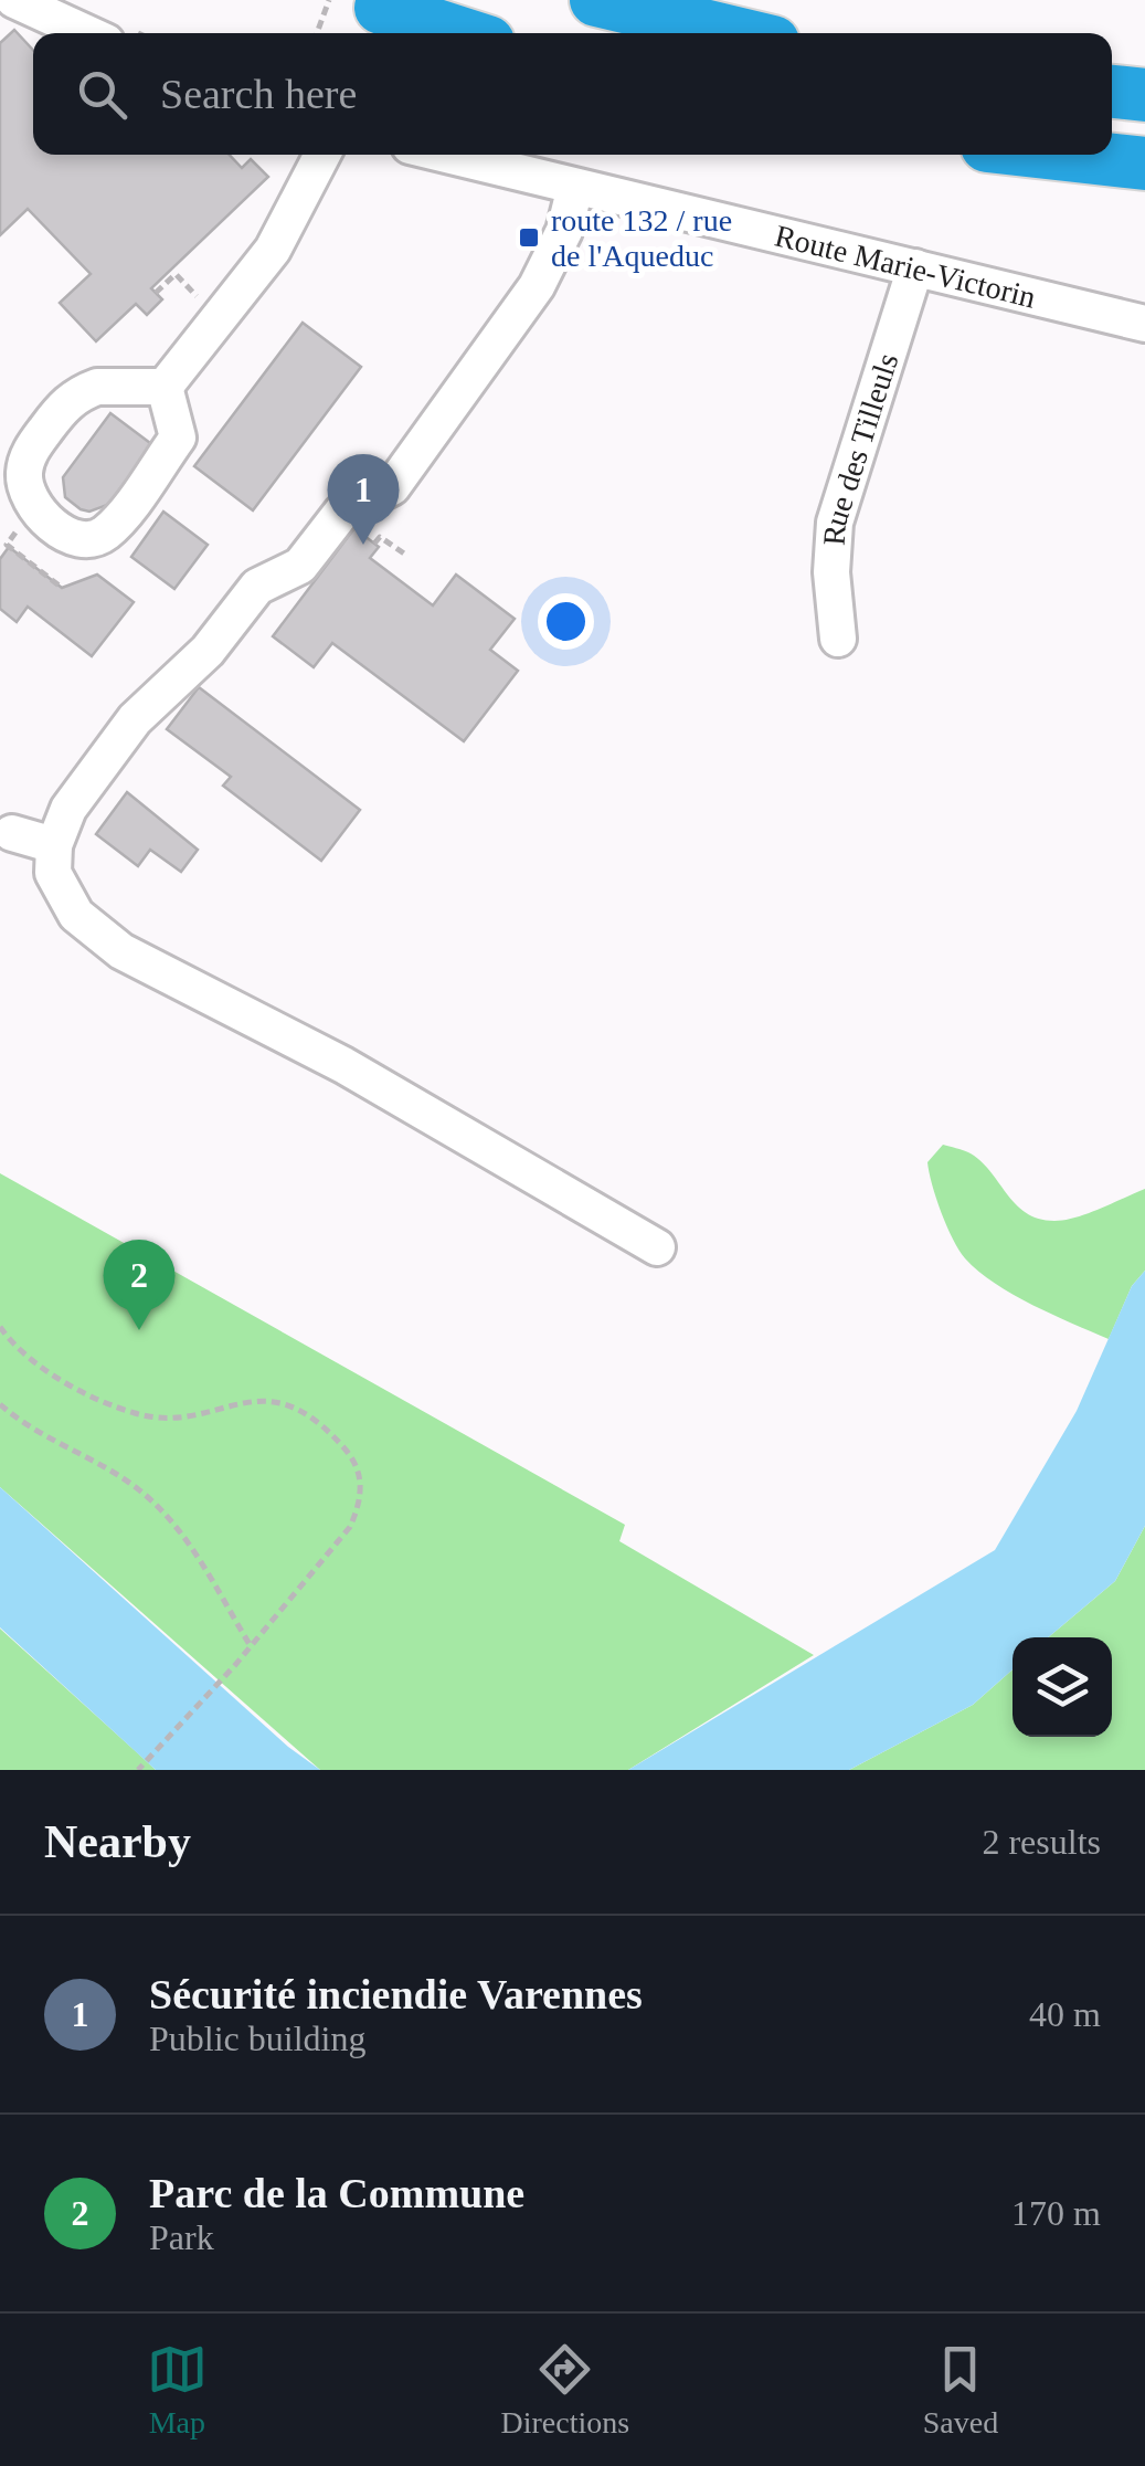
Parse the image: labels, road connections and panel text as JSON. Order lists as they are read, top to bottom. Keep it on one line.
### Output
{"streets":{"street":["Route Marie-Victorin","Rue des Tilleuls"]},"crossings":[["Route Marie-Victorin","Rue des Tilleuls"]],"places":{"transit":["route 132 / rue de l'Aqueduc"]},"page":{"search":"Search here","pins":["1","2"],"heading":["Nearby","2 results"],"list":[{"mark":"1","name":"Sécurité inciendie Varennes","note":"Public building","value":"40 m"},{"mark":"2","name":"Parc de la Commune","note":"Park","value":"170 m"}],"nav":["Map","Directions","Saved"]}}
